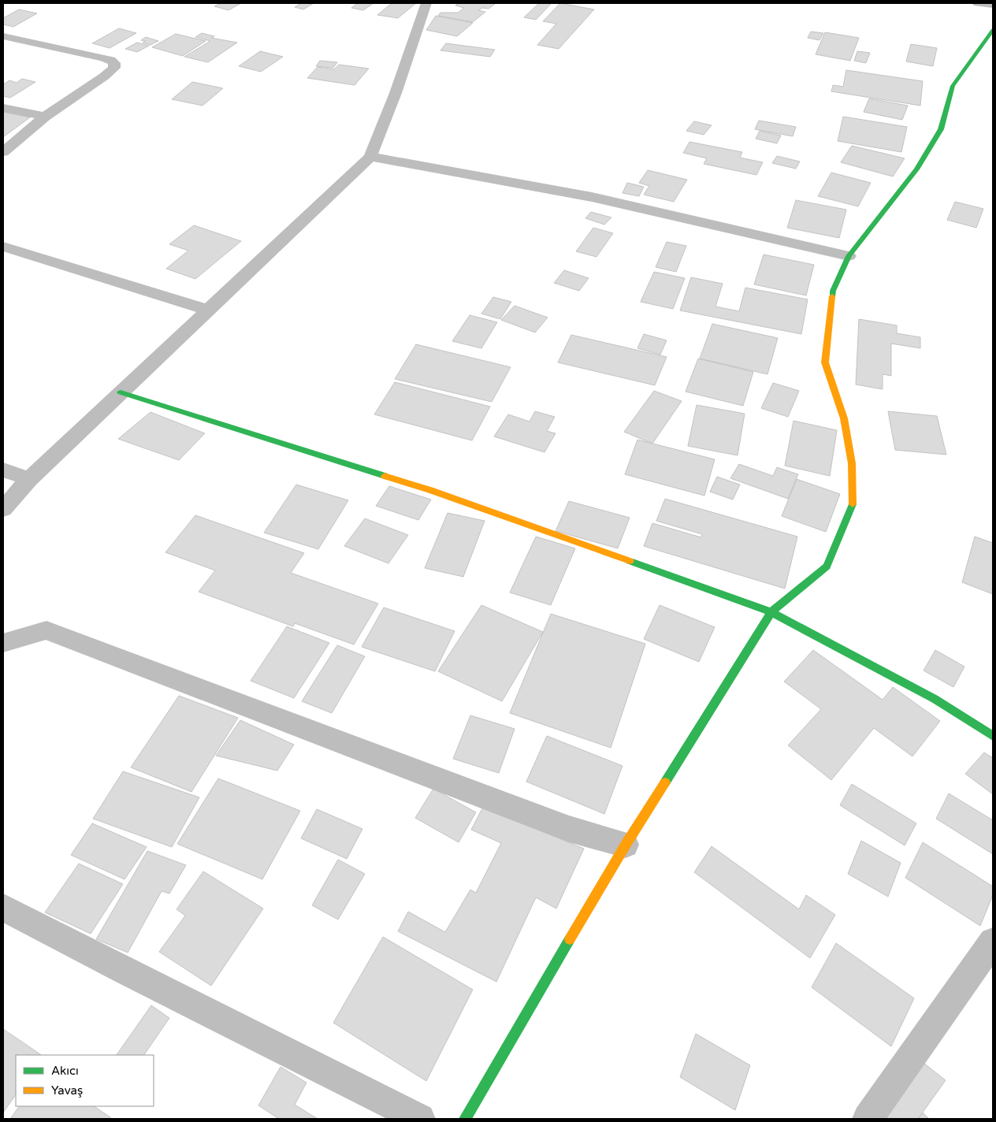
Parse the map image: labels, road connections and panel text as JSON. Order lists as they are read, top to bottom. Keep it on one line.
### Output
{"legend":["Akıcı","Yavaş"]}
